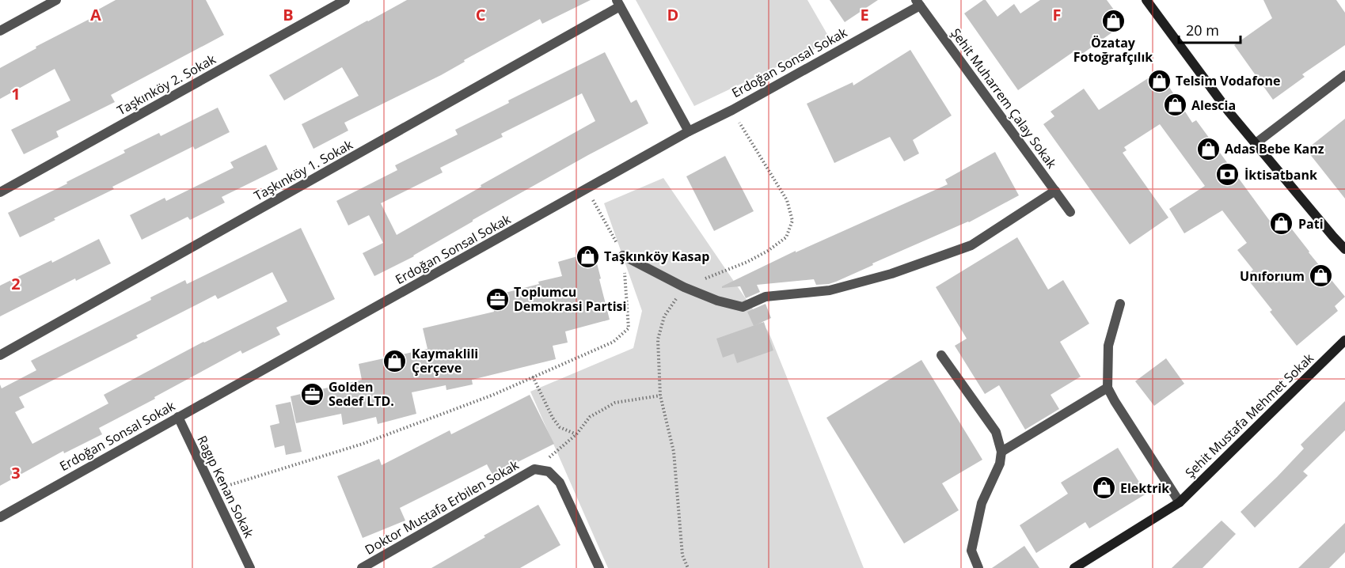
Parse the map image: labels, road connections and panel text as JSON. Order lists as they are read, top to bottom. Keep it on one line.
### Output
{"streets":{"main road":["Şehit Mustafa Mehmet Sokak"],"street":["Erdoğan Sonsal Sokak","Taşkınköy 2. Sokak","Şehit Muharrem Çalay Sokak","Taşkınköy 1. Sokak","Ragıp Kenan Sokak","Doktor Mustafa Erbilen Sokak"]},"crossings":[["Erdoğan Sonsal Sokak","Şehit Muharrem Çalay Sokak"],["Erdoğan Sonsal Sokak","Ragıp Kenan Sokak"]],"places":{"shop":["Özatay Fotoğrafçılık","Telsim Vodafone","Alescia","Adas Bebe Kanz","Pati","Taşkınköy Kasap","Unıforıum","Kaymaklili Çerçeve","Elektrik"],"bank":["İktisatbank"],"office":["Toplumcu Demokrasi Partisi","Golden Sedef LTD."]},"scale_bar":"20 m","grid":{"columns":["A","B","C","D","E","F"],"rows":["1","2","3"]}}
